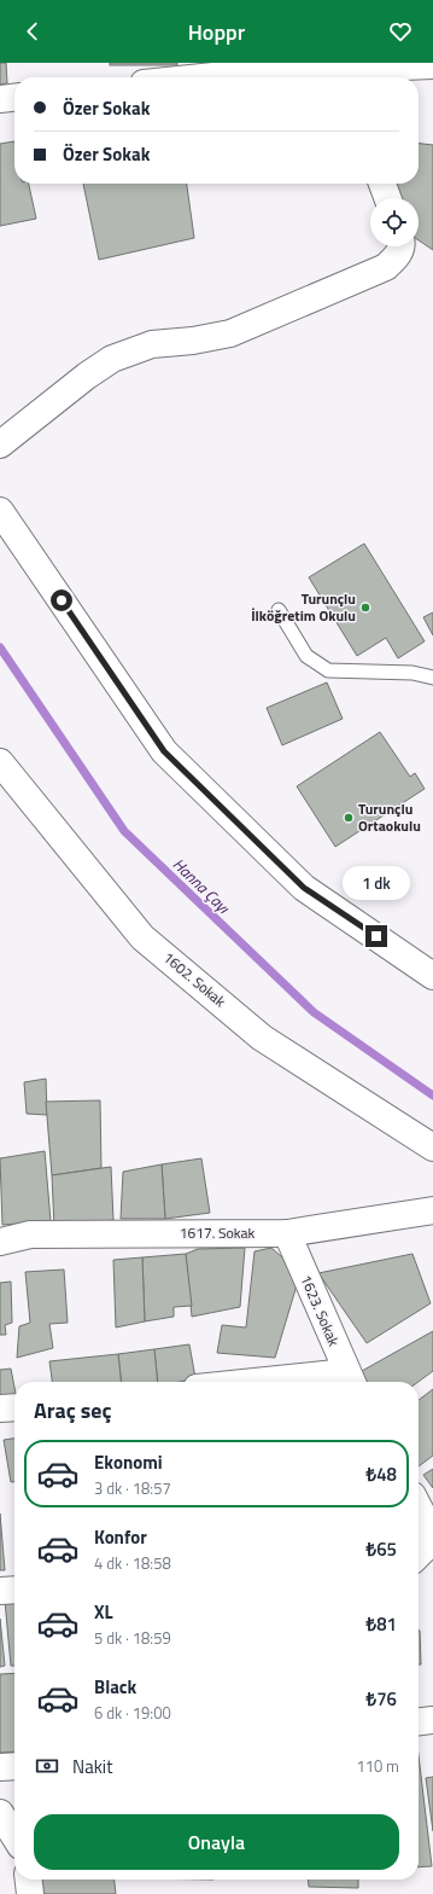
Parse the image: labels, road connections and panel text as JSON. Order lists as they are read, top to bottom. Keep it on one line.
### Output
{"streets":{"street":["1602. Sokak","1617. Sokak","1623. Sokak"]},"crossings":[["1617. Sokak","1623. Sokak"]],"water":["Hanna Çayı"],"places":["Turunçlu İlköğretim Okulu","Turunçlu Ortaokulu"],"page":{"header":"Hoppr","banner":["Özer Sokak","Özer Sokak"],"bubble":"1 dk","heading":"Araç seç","list":[{"name":"Ekonomi","note":"3 dk · 18:57","value":"₺48"},{"name":"Konfor","note":"4 dk · 18:58","value":"₺65"},{"name":"XL","note":"5 dk · 18:59","value":"₺81"},{"name":"Black","note":"6 dk · 19:00","value":"₺76"}],"pay":["Nakit","110 m"],"buttons":"Onayla"}}
